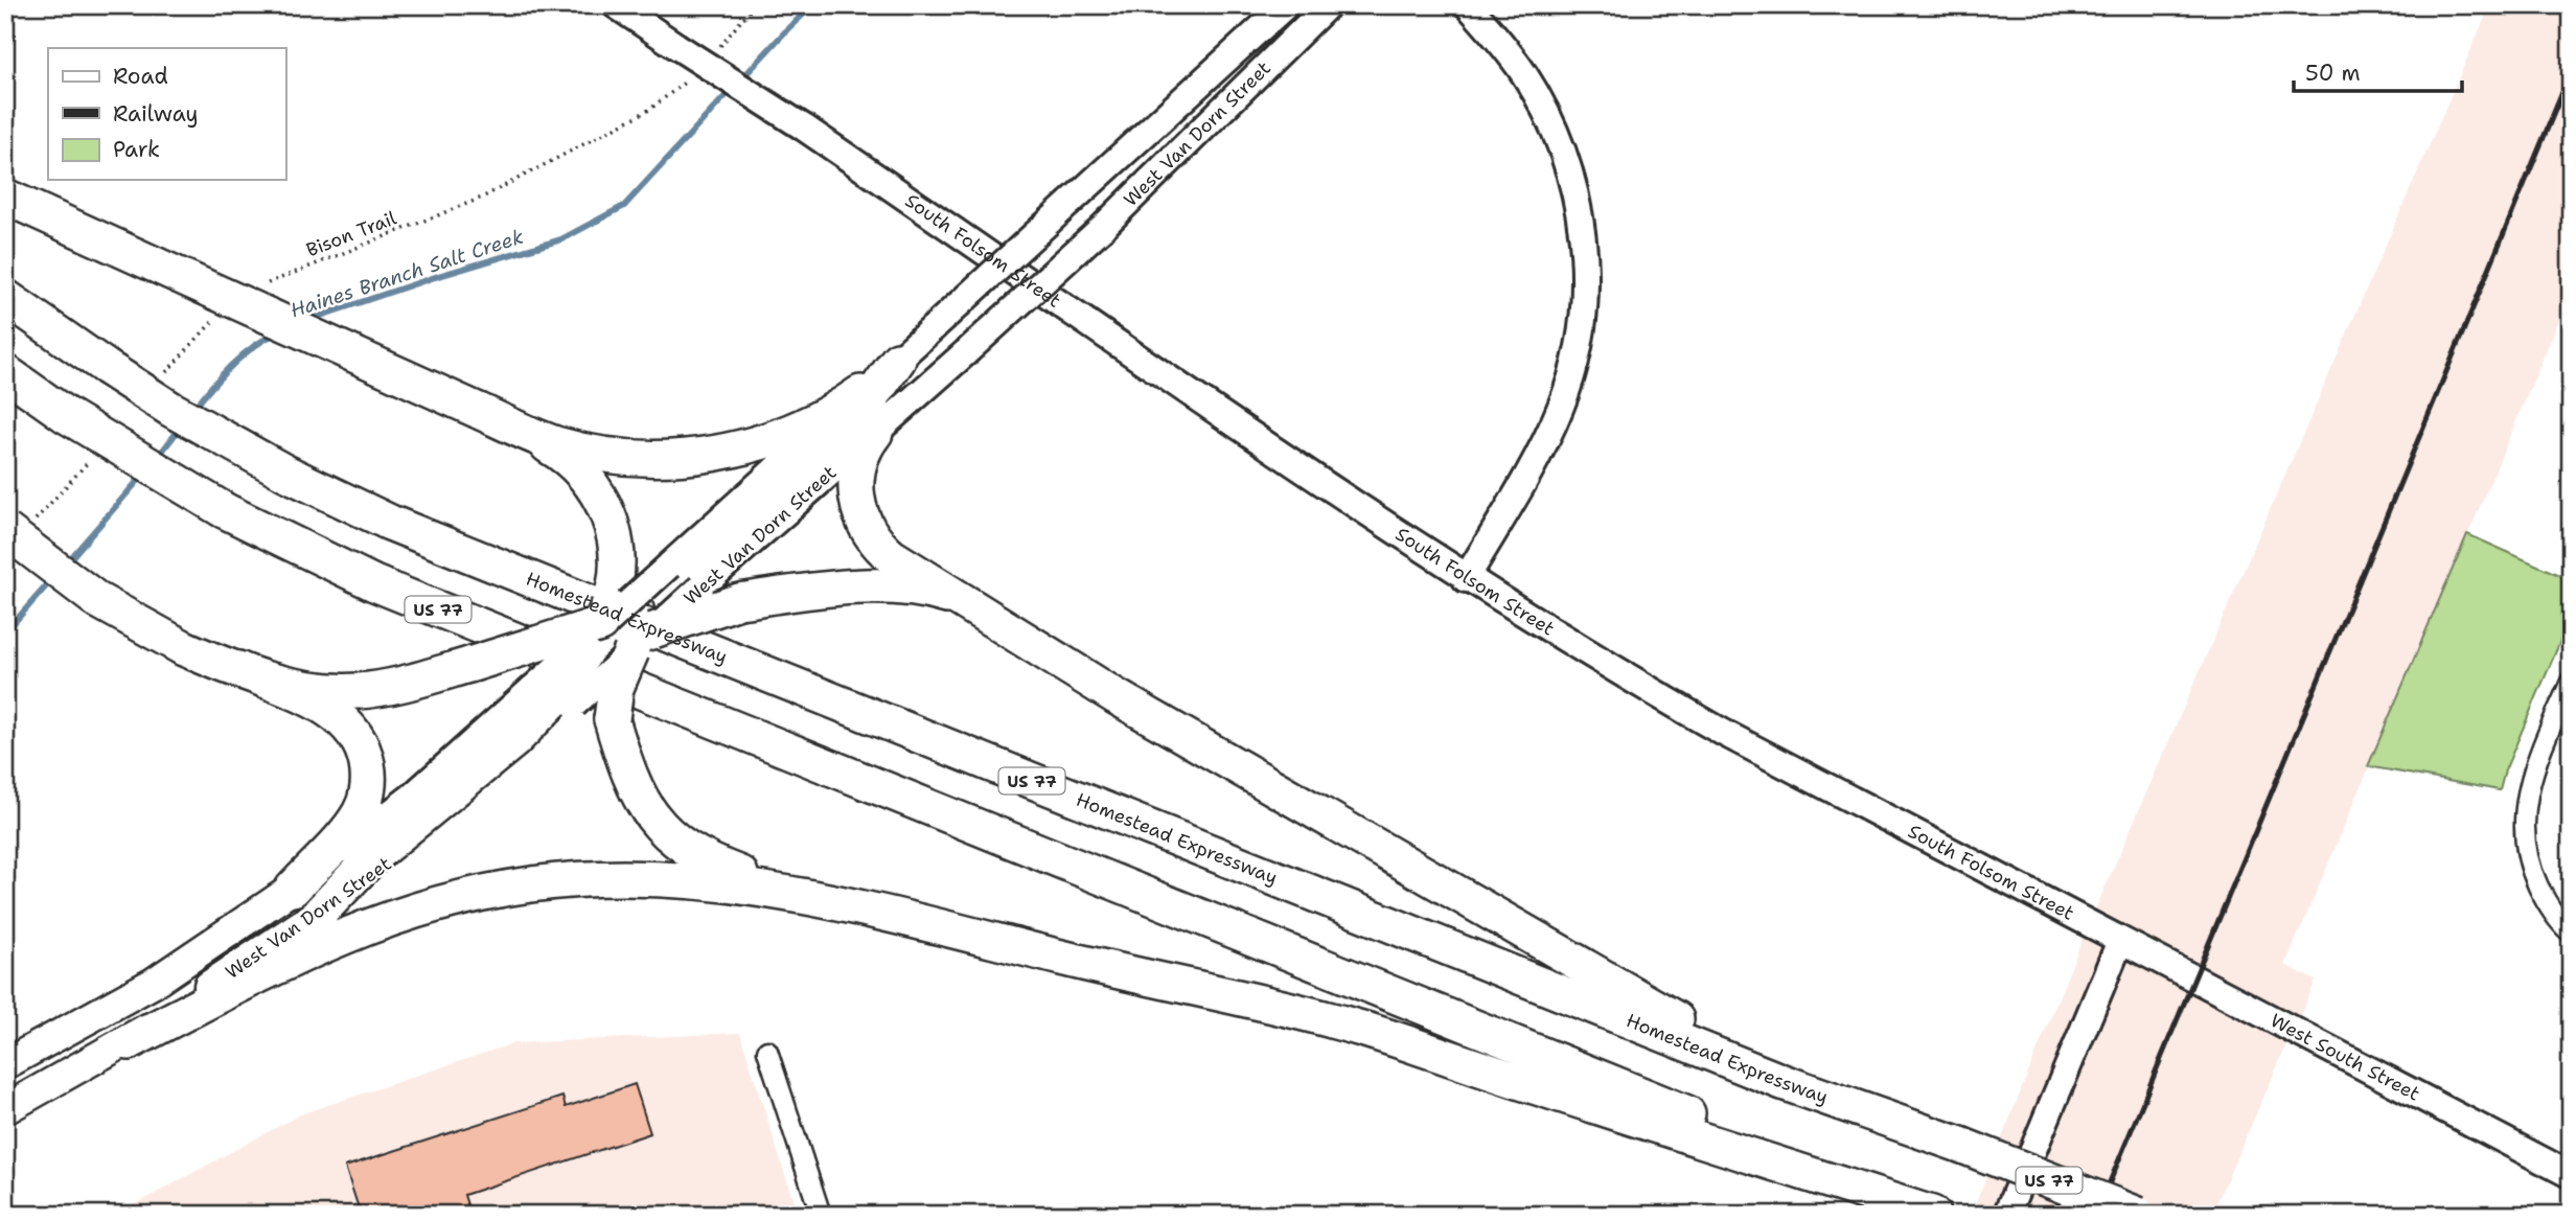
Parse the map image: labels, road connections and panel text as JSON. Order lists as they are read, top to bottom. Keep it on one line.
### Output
{"streets":{"highway":["US 77","Homestead Expressway"],"main road":["West Van Dorn Street","South Folsom Street","West South Street"],"path":["Bison Trail"]},"crossings":[["South Folsom Street","West South Street"]],"water":["Haines Branch Salt Creek"],"legend":["Road","Railway","Park"],"scale_bar":"50 m"}
